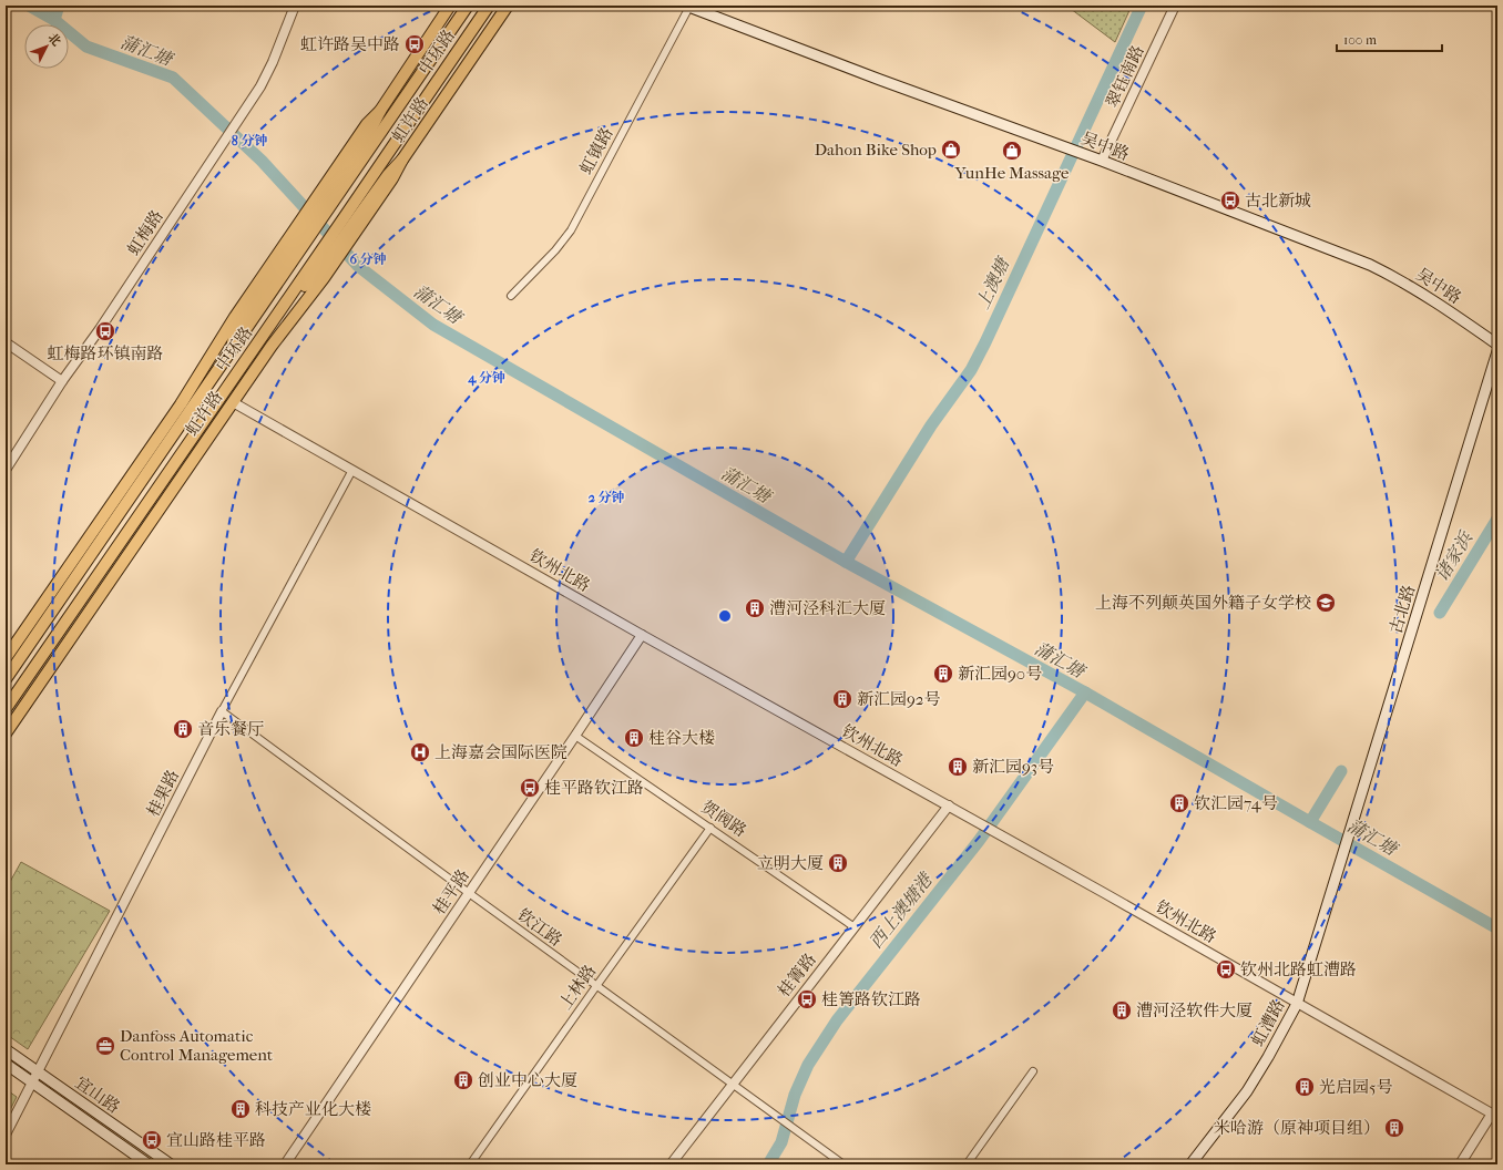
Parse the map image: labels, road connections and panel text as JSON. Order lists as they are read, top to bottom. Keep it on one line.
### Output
{"streets":{"main road":["中环路","虹许路","吴中路","古北路","虹漕路","宜山路"],"street":["翠钰南路","虹镇路","虹梅路","钦州北路","桂果路","贺阀路","桂平路","钦江路","桂箐路","上林路"]},"crossings":[["中环路","虹许路"],["翠钰南路","吴中路"],["虹许路","钦州北路"],["吴中路","虹镇路"],["钦州北路","桂果路"],["钦州北路","桂平路"],["钦州北路","桂箐路"],["钦州北路","虹漕路"],["古北路","虹漕路"],["桂果路","钦江路"],["桂果路","宜山路"],["贺阀路","桂平路"],["贺阀路","桂箐路"],["贺阀路","上林路"],["桂平路","钦江路"],["钦江路","桂箐路"],["钦江路","上林路"]],"water":["蒲汇塘","上澳塘","诸家浜","西上澳塘港"],"places":{"bus stop":["虹许路吴中路","古北新城","虹梅路环镇南路","桂平路钦江路","钦州北路虹漕路","桂箐路钦江路","宜山路桂平路"],"shop":["Dahon Bike Shop","YunHe Massage"],"school or university":["上海不列颠英国外籍子女学校"],"building":["漕河泾科汇大厦","新汇园90号","新汇园92号","音乐餐厅","桂谷大楼","新汇园93号","钦汇园74号","立明大厦","漕河泾软件大厦","创业中心大厦","光启园5号","科技产业化大楼","米哈游（原神项目组）"],"hospital":["上海嘉会国际医院"],"office":["Danfoss Automatic Control Management"]},"scale_bar":"100 m","north":"top right","rings":["8 分钟","6 分钟","4 分钟","2 分钟"]}
